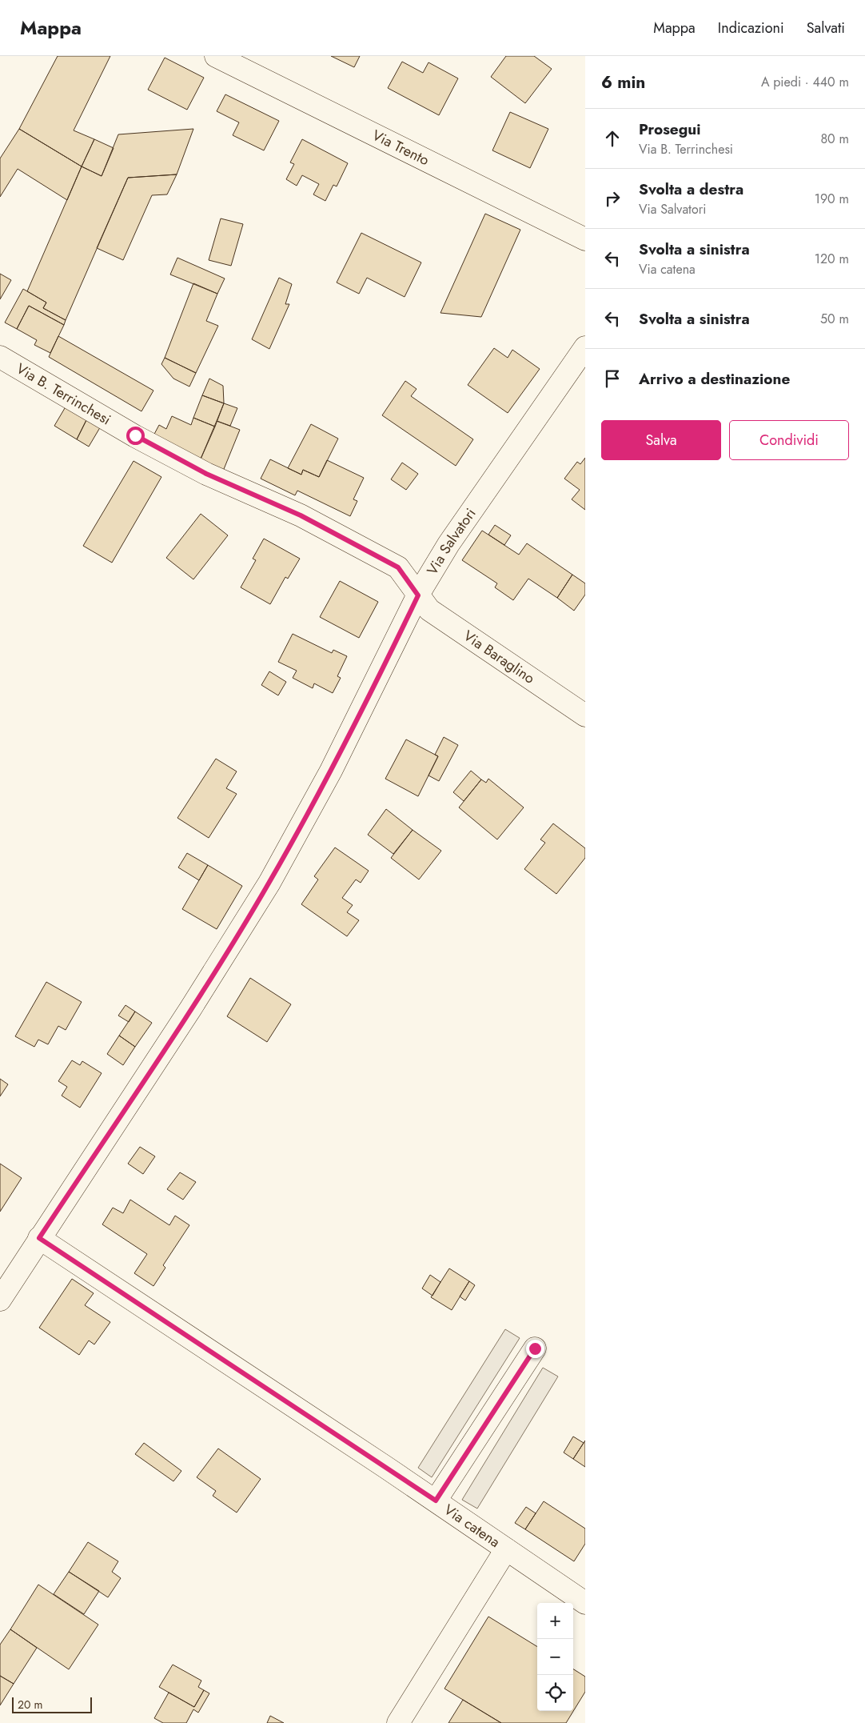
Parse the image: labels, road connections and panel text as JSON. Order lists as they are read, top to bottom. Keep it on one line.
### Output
{"streets":{"street":["Via Trento","Via B. Terrinchesi","Via Salvatori","Via Baraglino","Via catena"]},"crossings":[["Via B. Terrinchesi","Via Salvatori"],["Via B. Terrinchesi","Via Baraglino"],["Via Salvatori","Via Baraglino"],["Via Salvatori","Via catena"]],"scale_bar":"20 m","page":{"header":"Mappa","nav":["Mappa","Indicazioni","Salvati"],"heading":["6 min","A piedi · 440 m"],"list":[["Prosegui","Via B. Terrinchesi","80 m"],["Svolta a destra","Via Salvatori","190 m"],["Svolta a sinistra","Via catena","120 m"],["Svolta a sinistra","50 m"],"Arrivo a destinazione"],"buttons":["Salva","Condividi"],"map_buttons":["+","−"],"scale":"20 m"}}
